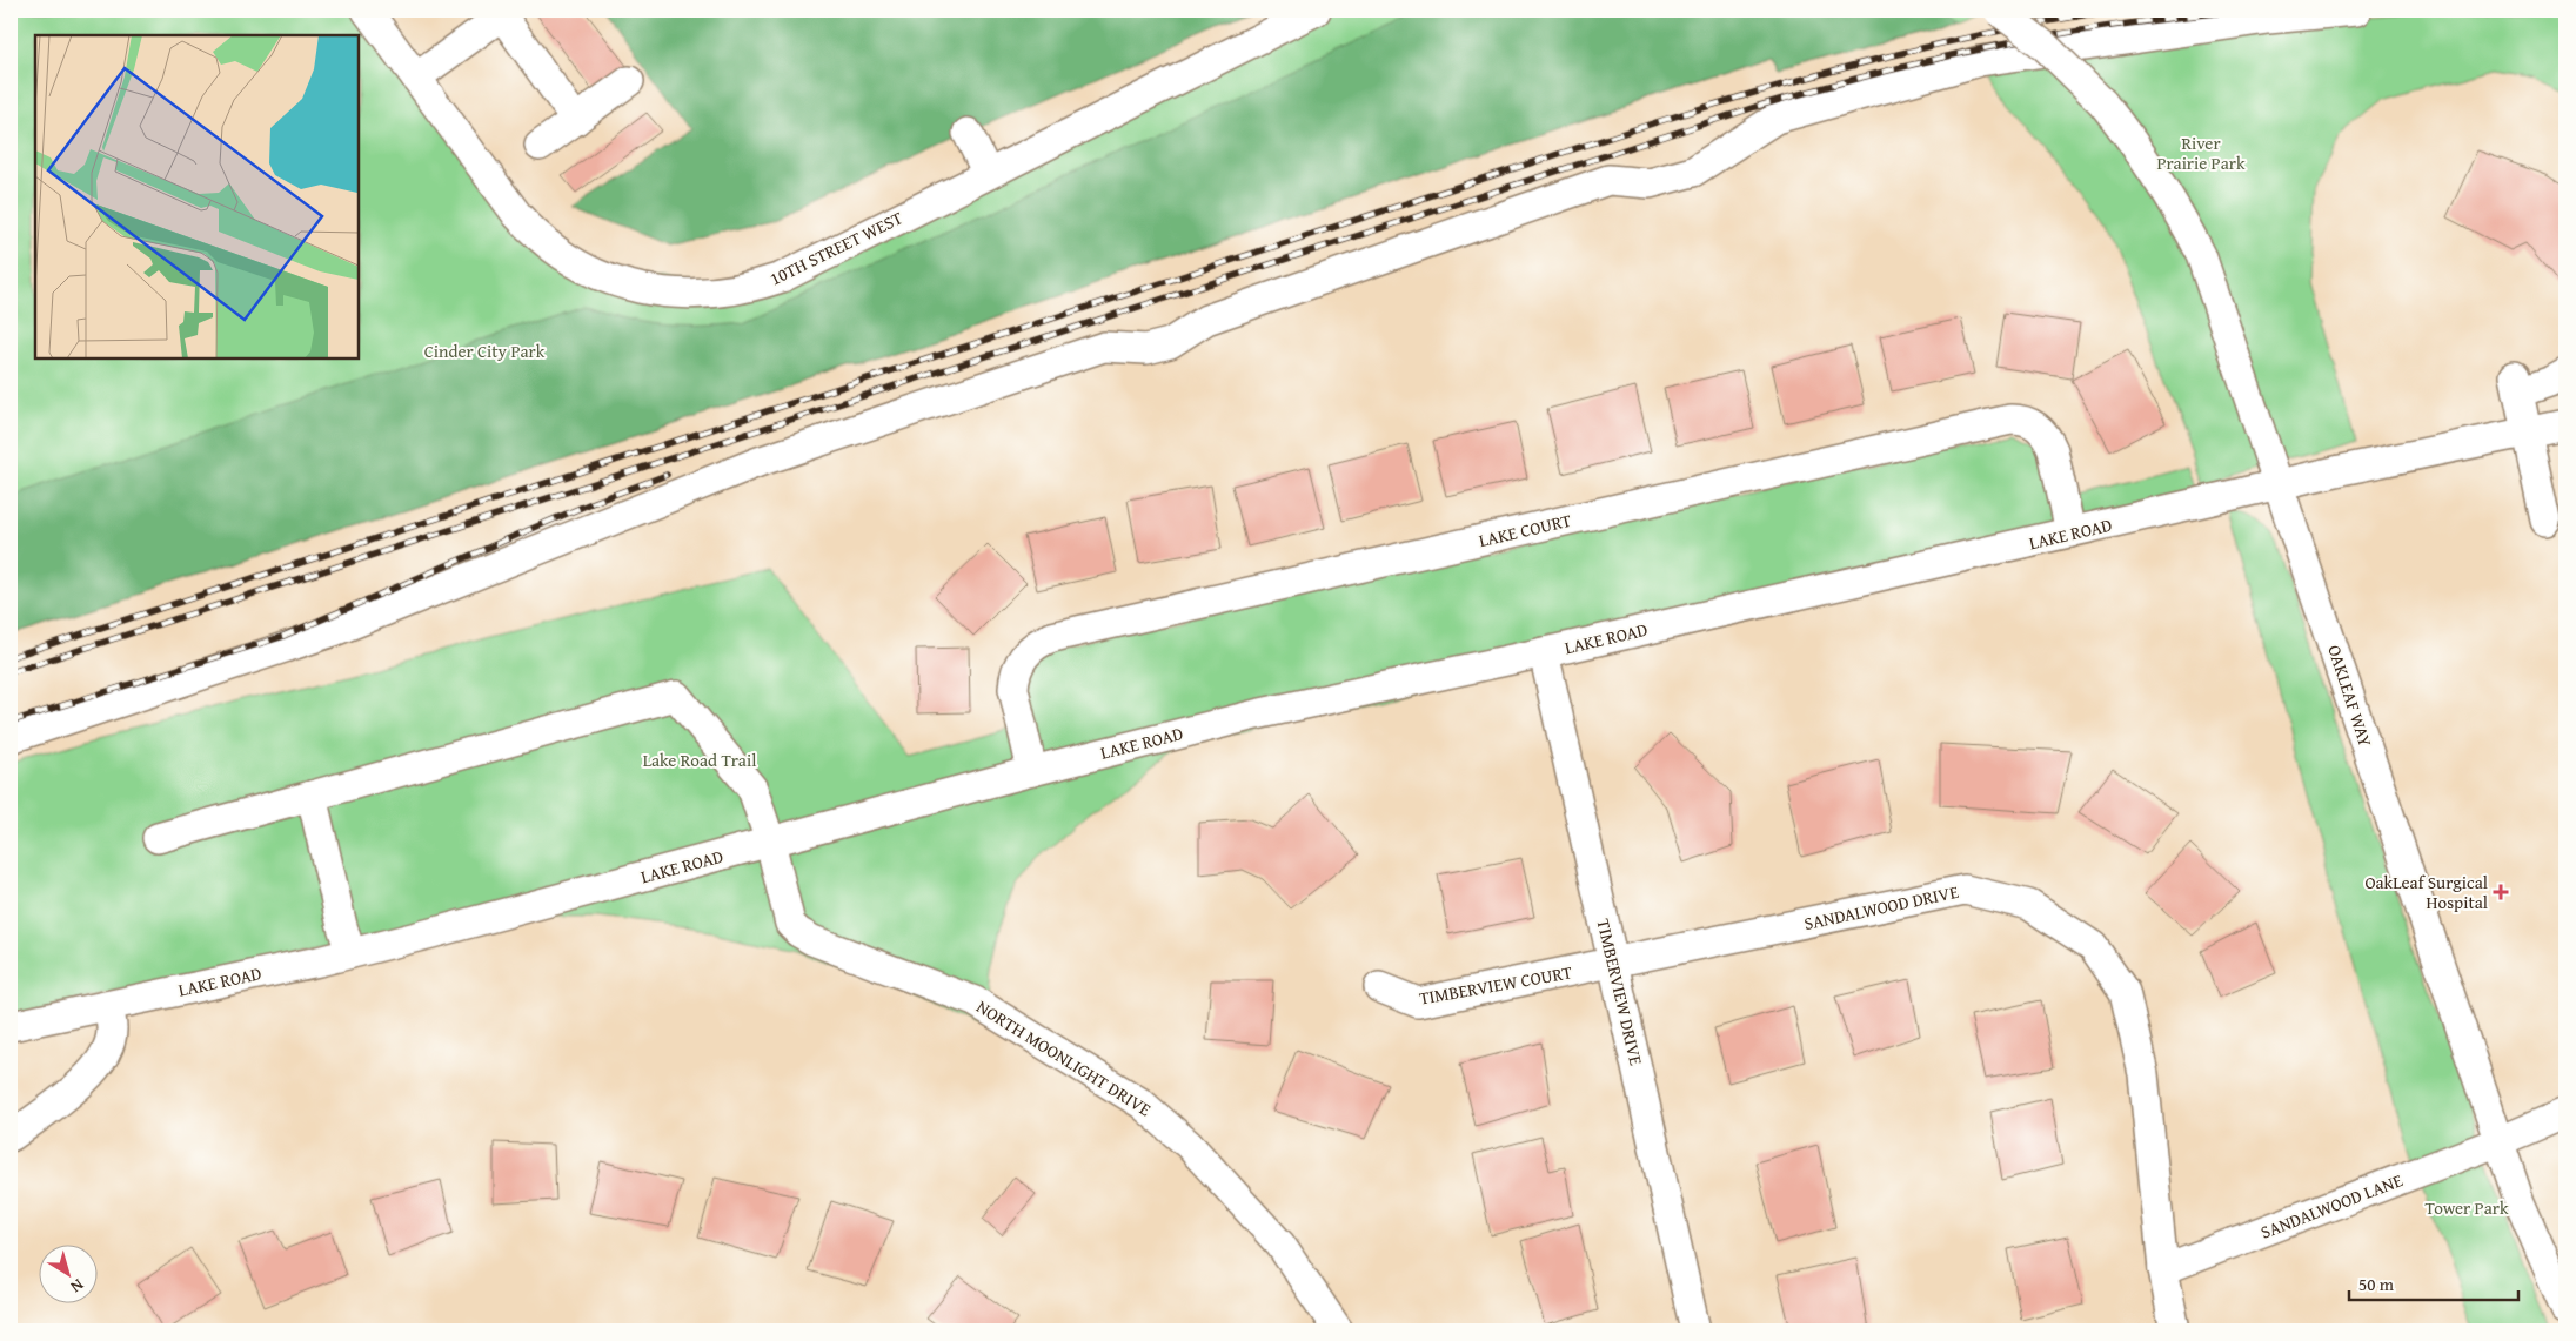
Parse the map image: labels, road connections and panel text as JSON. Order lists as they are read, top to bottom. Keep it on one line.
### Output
{"streets":{"street":["10TH STREET WEST","LAKE COURT","LAKE ROAD","OAKLEAF WAY","SANDALWOOD DRIVE","TIMBERVIEW COURT","TIMBERVIEW DRIVE","NORTH MOONLIGHT DRIVE","SANDALWOOD LANE"]},"crossings":[["LAKE COURT","LAKE ROAD"],["LAKE ROAD","OAKLEAF WAY"],["LAKE ROAD","TIMBERVIEW DRIVE"],["LAKE ROAD","NORTH MOONLIGHT DRIVE"],["OAKLEAF WAY","SANDALWOOD LANE"],["SANDALWOOD DRIVE","TIMBERVIEW COURT"],["SANDALWOOD DRIVE","TIMBERVIEW DRIVE"],["SANDALWOOD DRIVE","SANDALWOOD LANE"],["TIMBERVIEW COURT","TIMBERVIEW DRIVE"]],"parks":["River Prairie Park","Cinder City Park","Lake Road Trail","Tower Park"],"places":{"health":["OakLeaf Surgical Hospital"]},"scale_bar":"50 m","north":"bottom right"}
